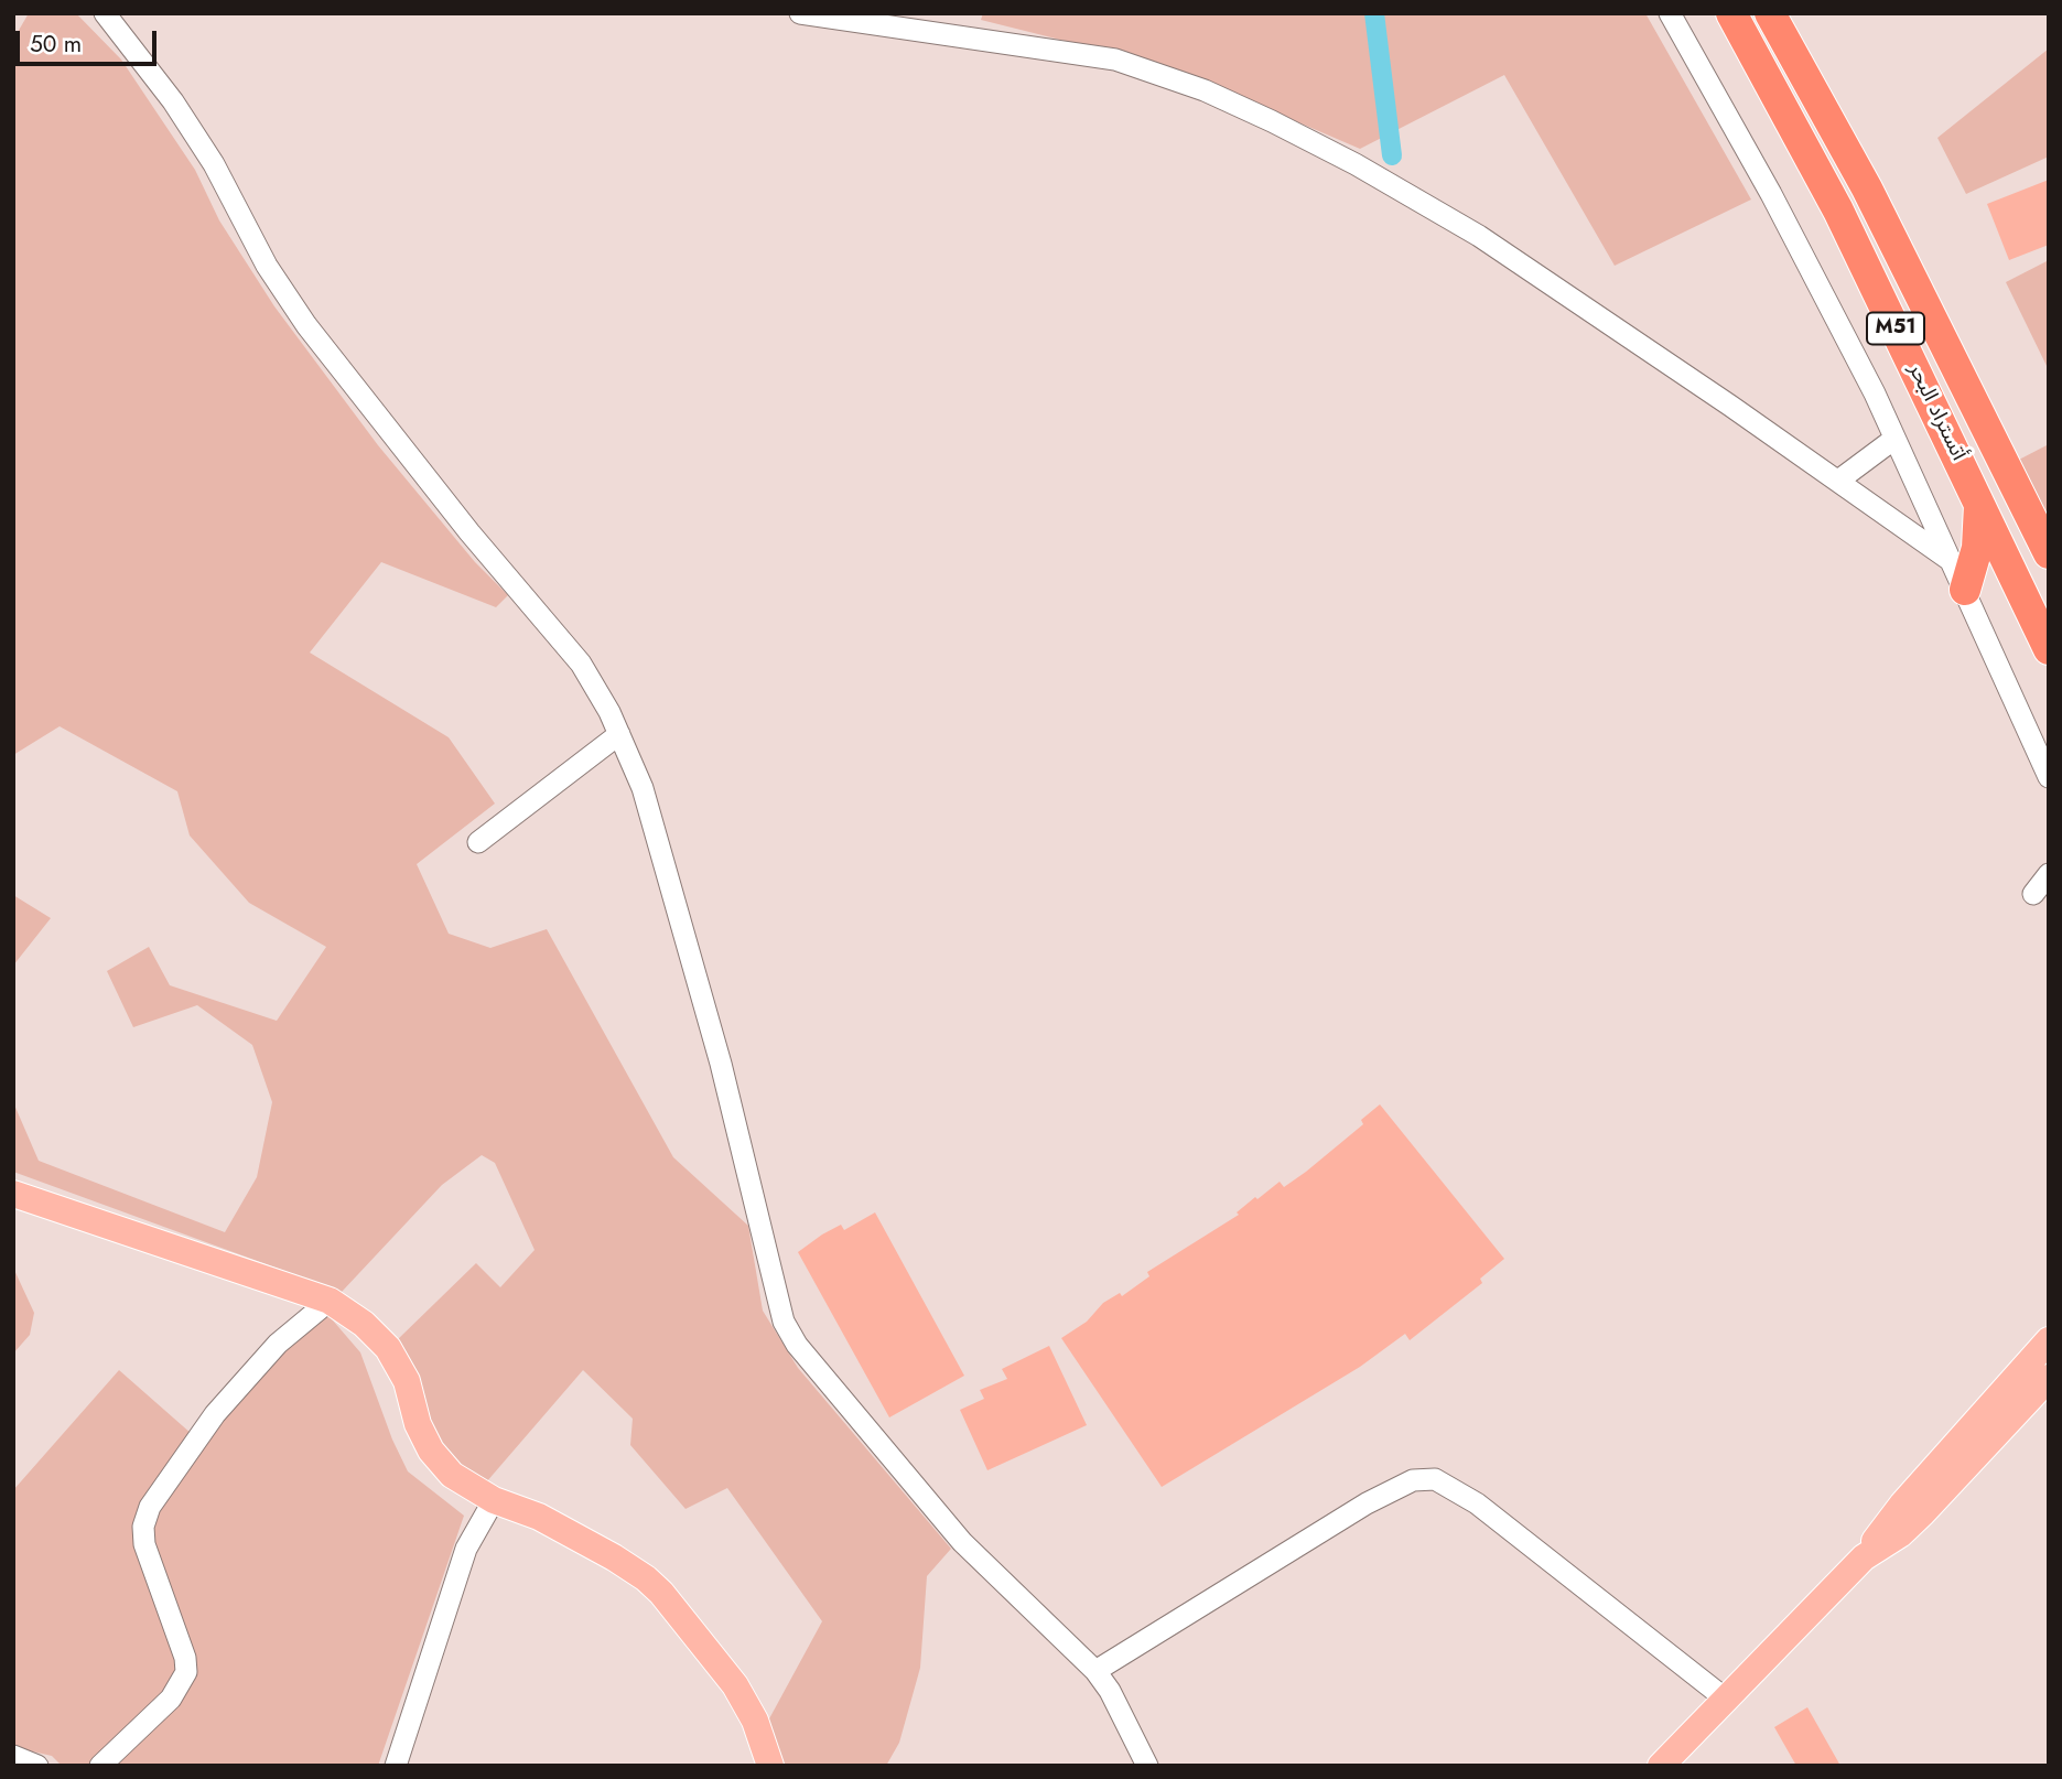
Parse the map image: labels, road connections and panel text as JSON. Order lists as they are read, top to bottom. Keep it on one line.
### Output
{"streets":{"highway":["M51","أتستراد البحر"]},"scale_bar":"50 m"}
